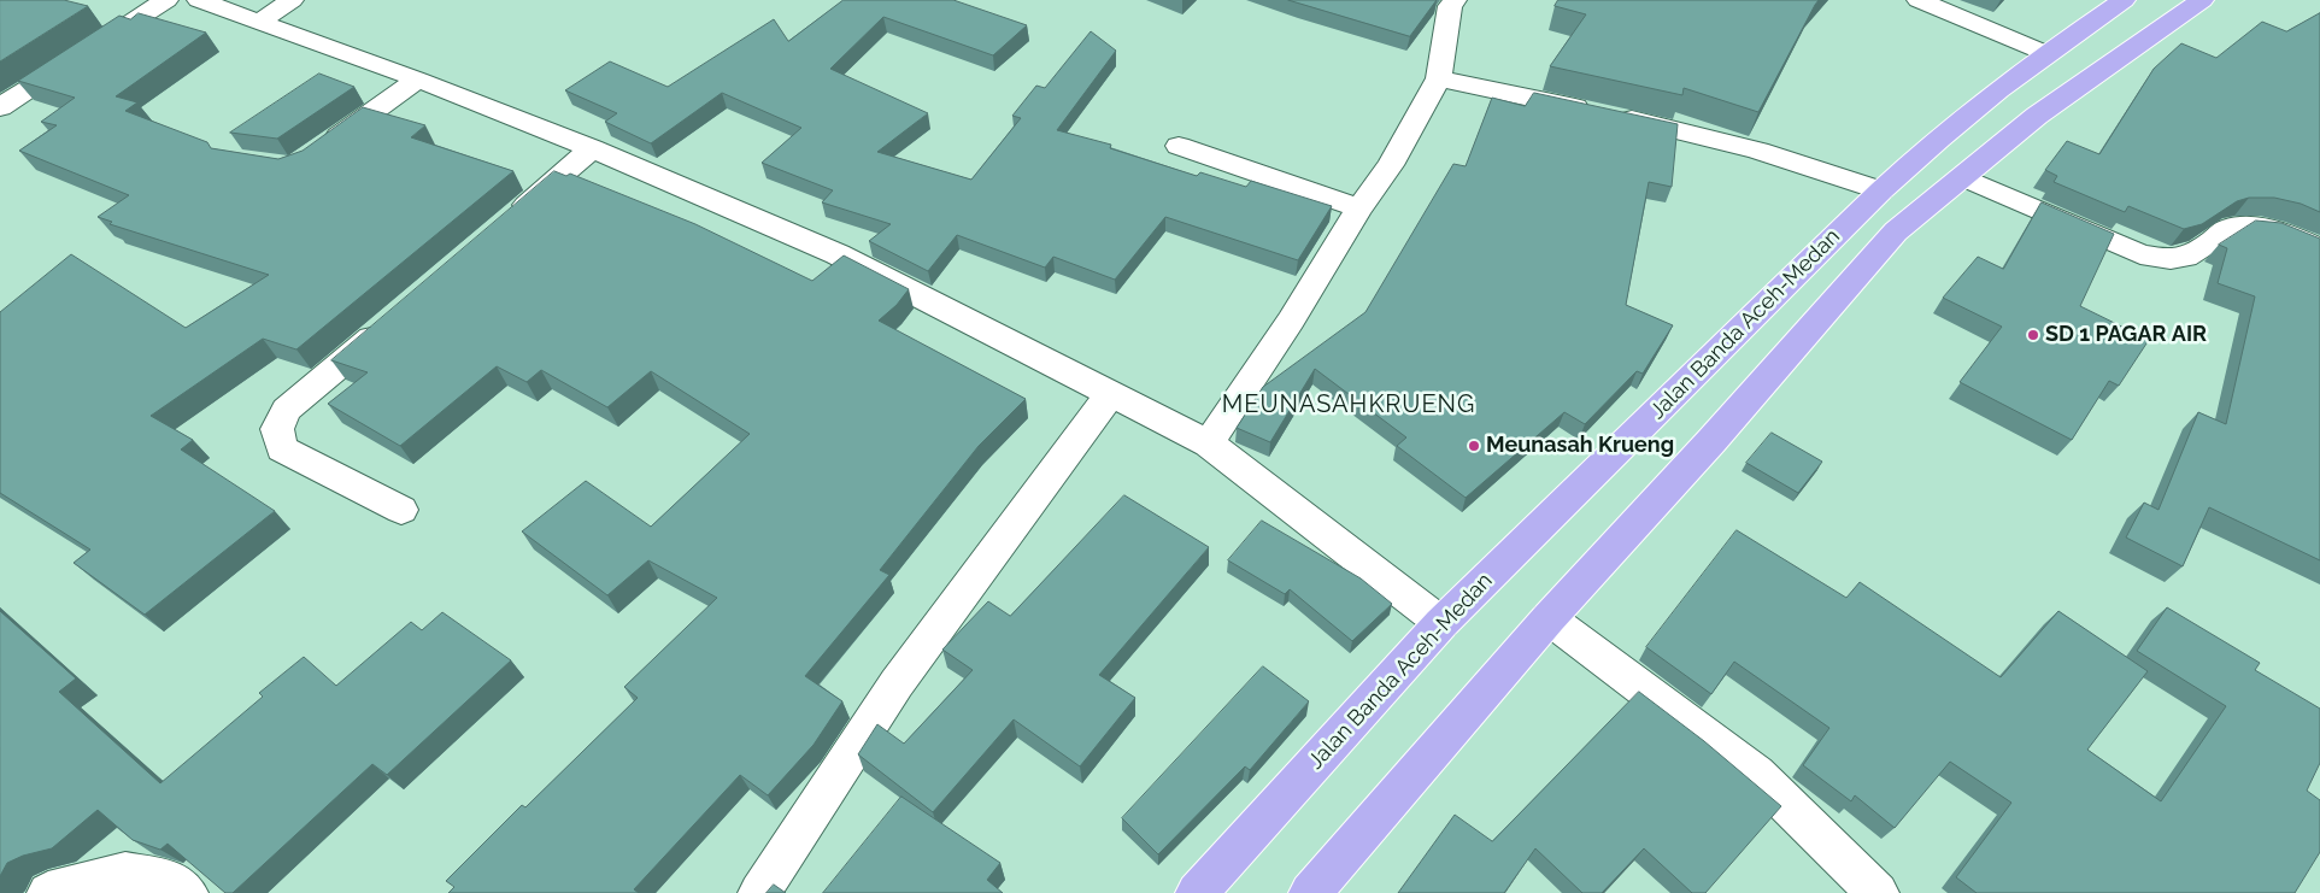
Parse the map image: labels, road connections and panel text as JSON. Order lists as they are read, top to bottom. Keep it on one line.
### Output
{"streets":{"highway":["Jalan Banda Aceh-Medan"]},"districts":["MEUNASAHKRUENG"],"places":["SD 1 PAGAR AIR","Meunasah Krueng"]}
